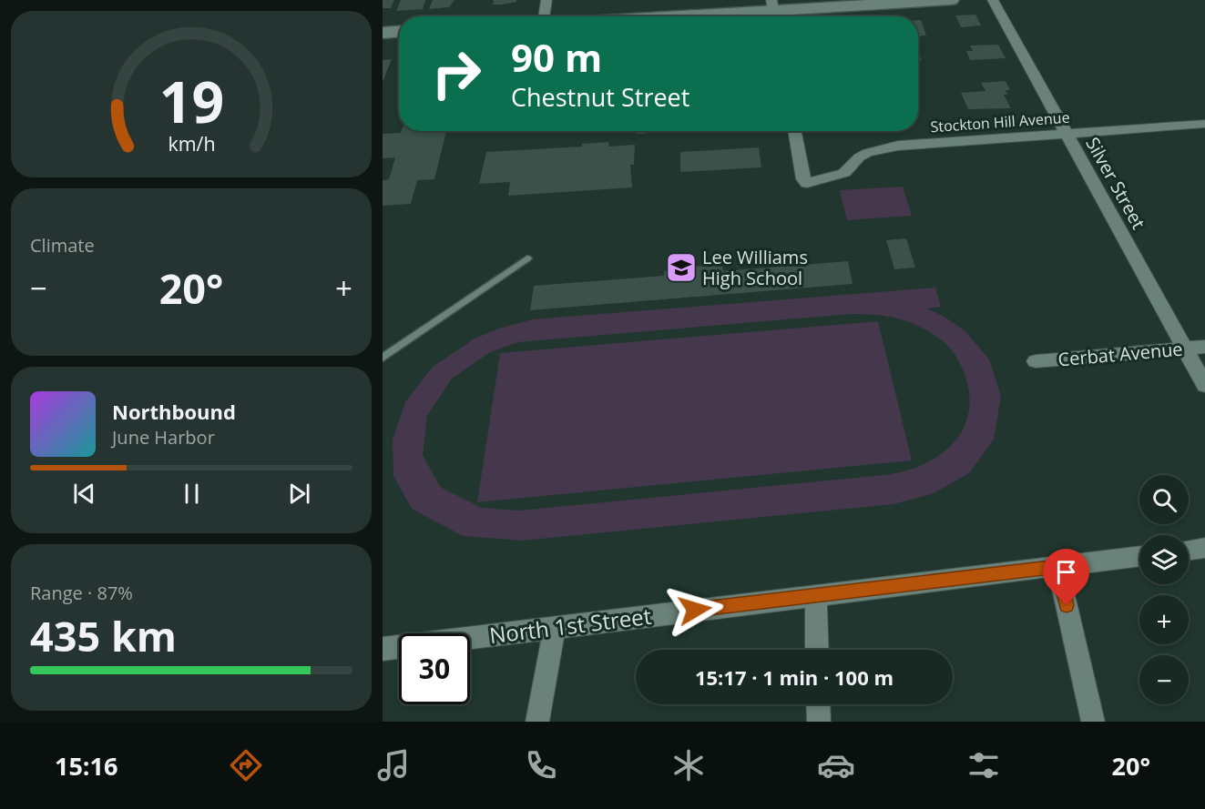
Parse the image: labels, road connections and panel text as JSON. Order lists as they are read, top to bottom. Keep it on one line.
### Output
{"streets":{"street":["Stockton Hill Avenue","Silver Street","Cerbat Avenue","North 1st Street"]},"crossings":[["Stockton Hill Avenue","Silver Street"],["Silver Street","Cerbat Avenue"]],"places":{"school or university":["Lee Williams High School"]},"page":{"turn":["90 m","Chestnut Street"],"tile":["Climate",["Range · 87%","435 km"]],"heat":["−","20°","+"],"song":["Northbound","June Harbor"],"map_buttons":["+","−"],"limit":"30","trip":"15:17 · 1 min · 100 m","tabs":["15:16","20°"],"gauge":["19","km/h"]}}
